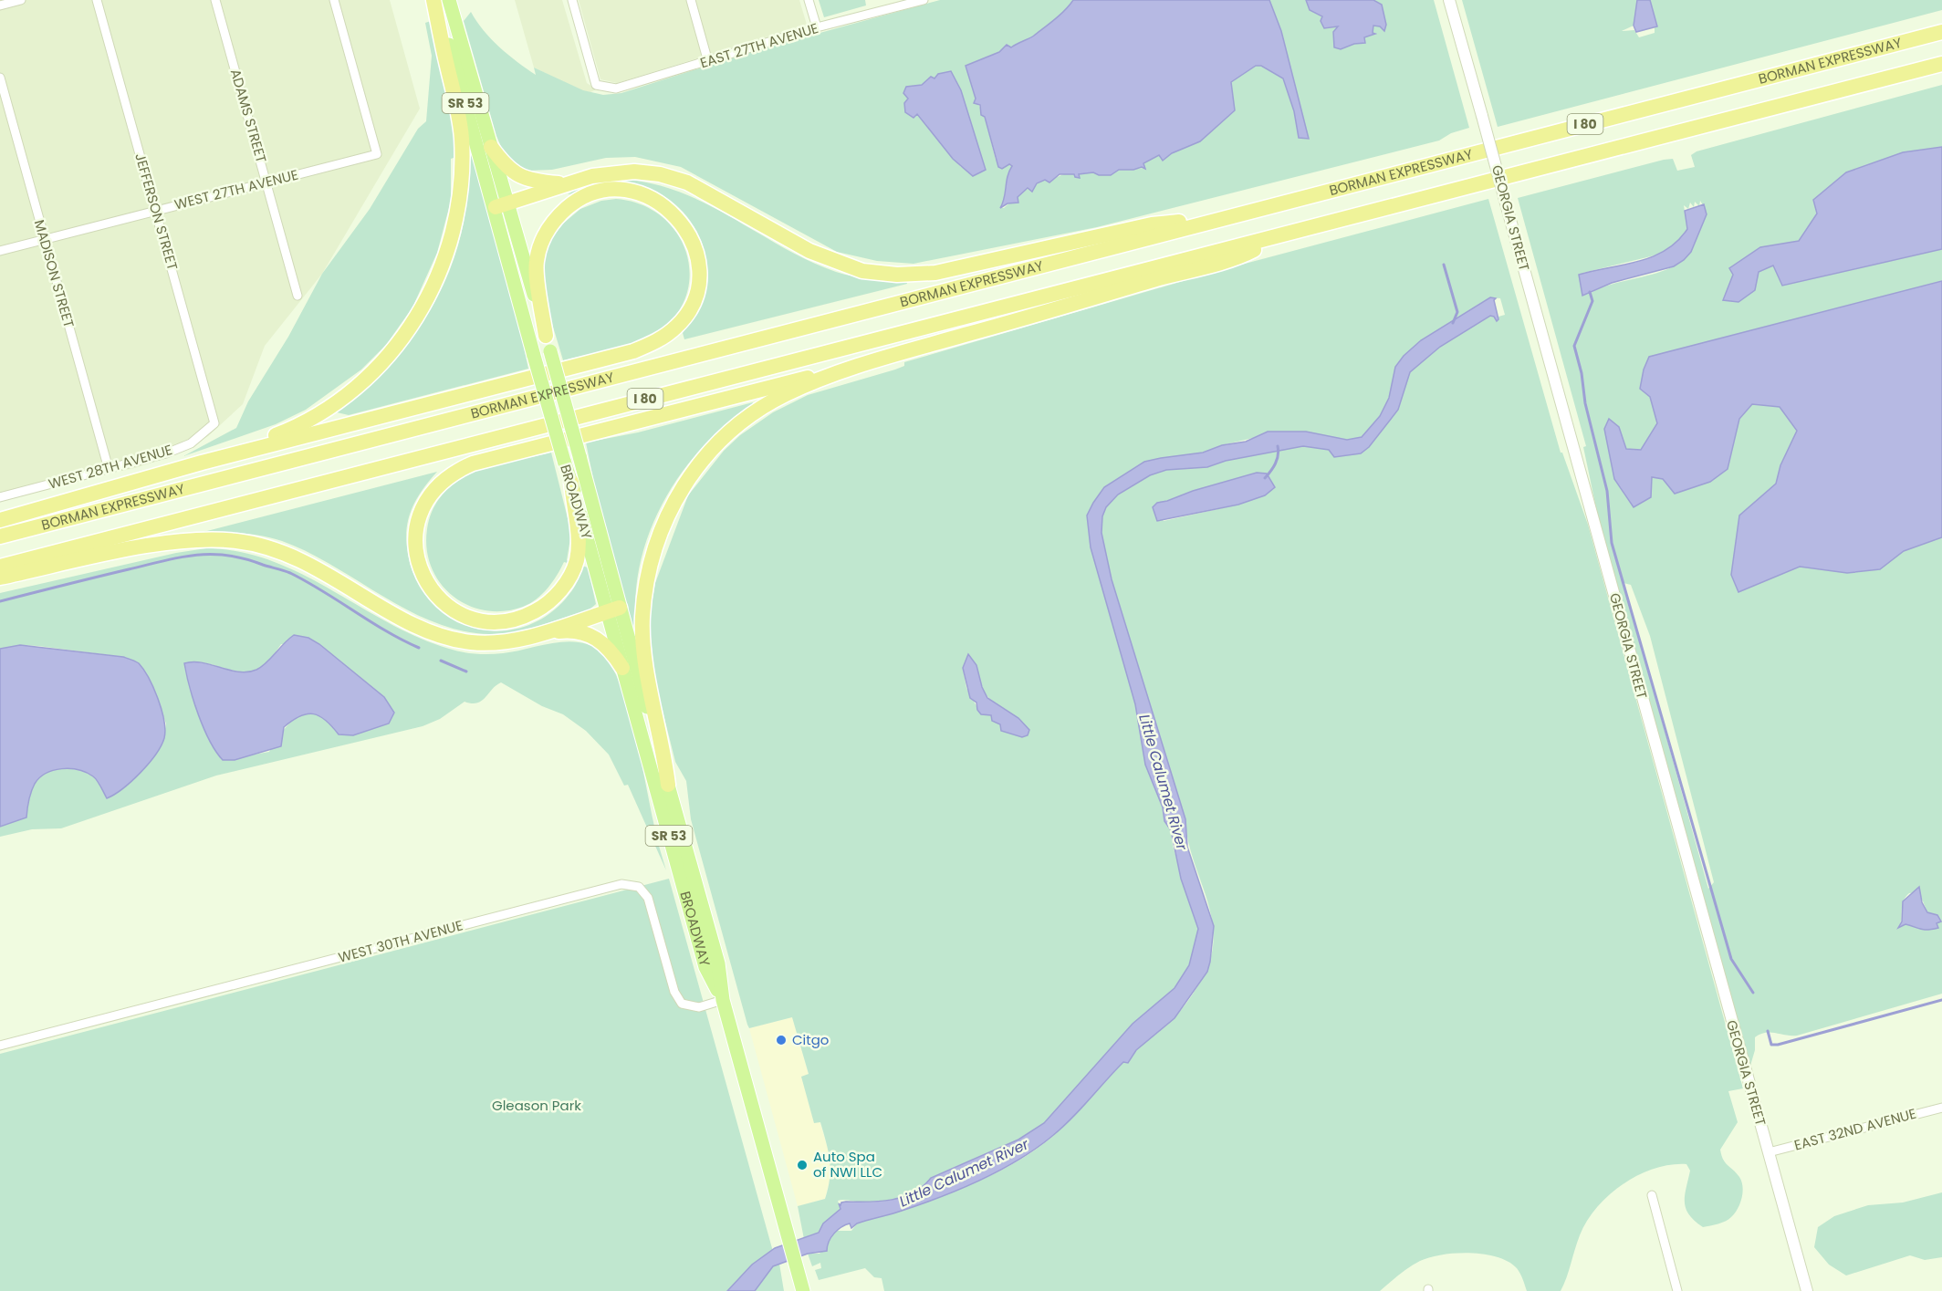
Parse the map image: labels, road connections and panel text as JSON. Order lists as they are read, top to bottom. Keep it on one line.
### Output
{"streets":{"highway":["BORMAN EXPRESSWAY","I 80"],"main road":["SR 53","BROADWAY"],"street":["EAST 27TH AVENUE","ADAMS STREET","WEST 27TH AVENUE","JEFFERSON STREET","GEORGIA STREET","MADISON STREET","WEST 28TH AVENUE","WEST 30TH AVENUE","EAST 32ND AVENUE"]},"crossings":[["ADAMS STREET","WEST 27TH AVENUE"],["WEST 27TH AVENUE","JEFFERSON STREET"],["WEST 27TH AVENUE","MADISON STREET"],["JEFFERSON STREET","WEST 28TH AVENUE"],["GEORGIA STREET","EAST 32ND AVENUE"],["MADISON STREET","WEST 28TH AVENUE"],["BROADWAY","WEST 30TH AVENUE"]],"water":["Little Calumet River"],"parks":["Gleason Park"],"places":["Citgo","Auto Spa of NWI LLC"]}
